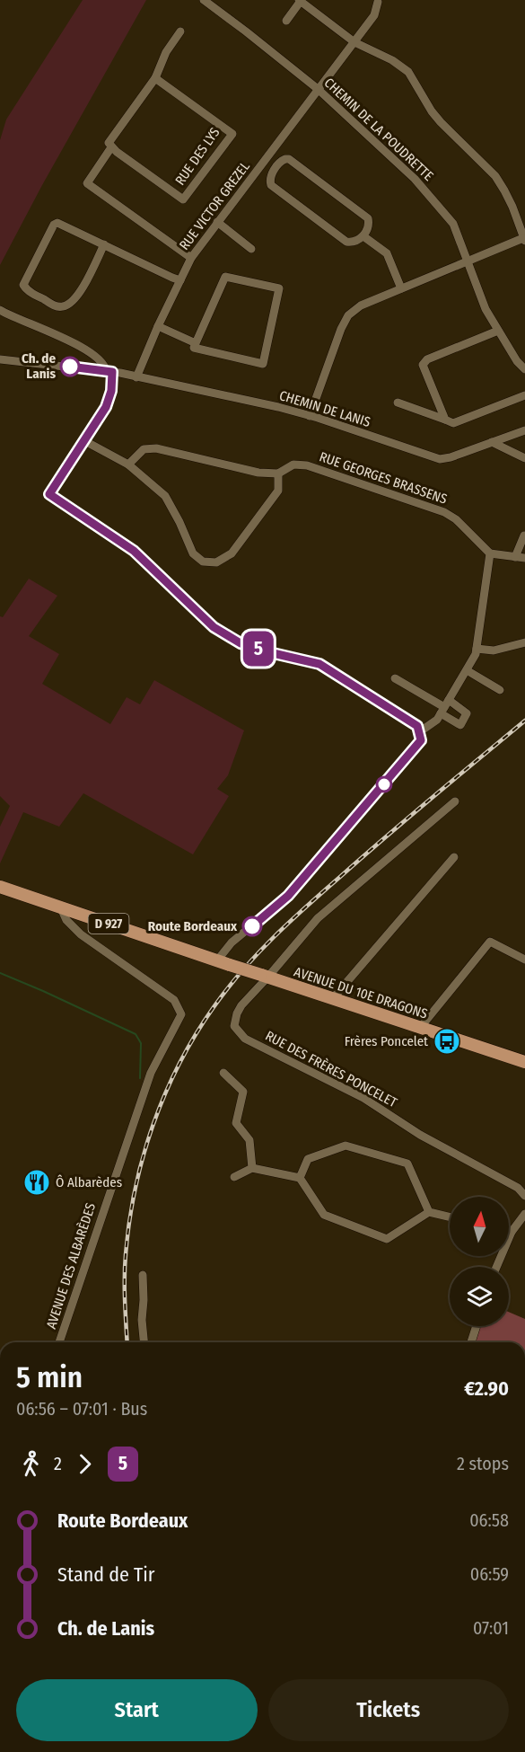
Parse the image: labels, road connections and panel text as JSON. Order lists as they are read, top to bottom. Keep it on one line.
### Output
{"streets":{"main road":["D 927","AVENUE DU 10E DRAGONS"],"street":["CHEMIN DE LA POUDRETTE","RUE DES LYS","RUE VICTOR GREZEL","CHEMIN DE LANIS","RUE GEORGES BRASSENS","RUE DES FRÈRES PONCELET","AVENUE DES ALBARÈDES"]},"crossings":[["CHEMIN DE LA POUDRETTE","RUE VICTOR GREZEL"],["RUE VICTOR GREZEL","CHEMIN DE LANIS"],["D 927","AVENUE DU 10E DRAGONS"],["D 927","AVENUE DES ALBARÈDES"],["AVENUE DU 10E DRAGONS","RUE DES FRÈRES PONCELET"]],"places":{"other":["Ch. de Lanis","Route Bordeaux"],"bus stop":["Frères Poncelet"],"restaurant":["Ô Albarèdes"]},"lines":["bus line 5"],"north":"top","page":{"on_map":"5","heading":["5 min","06:56 – 07:01 · Bus","€2.90"],"legs":["2","5","2 stops"],"list":[{"name":"Route Bordeaux","value":"06:58"},{"name":"Stand de Tir","value":"06:59"},{"name":"Ch. de Lanis","value":"07:01"}],"buttons":["Start","Tickets"]}}
